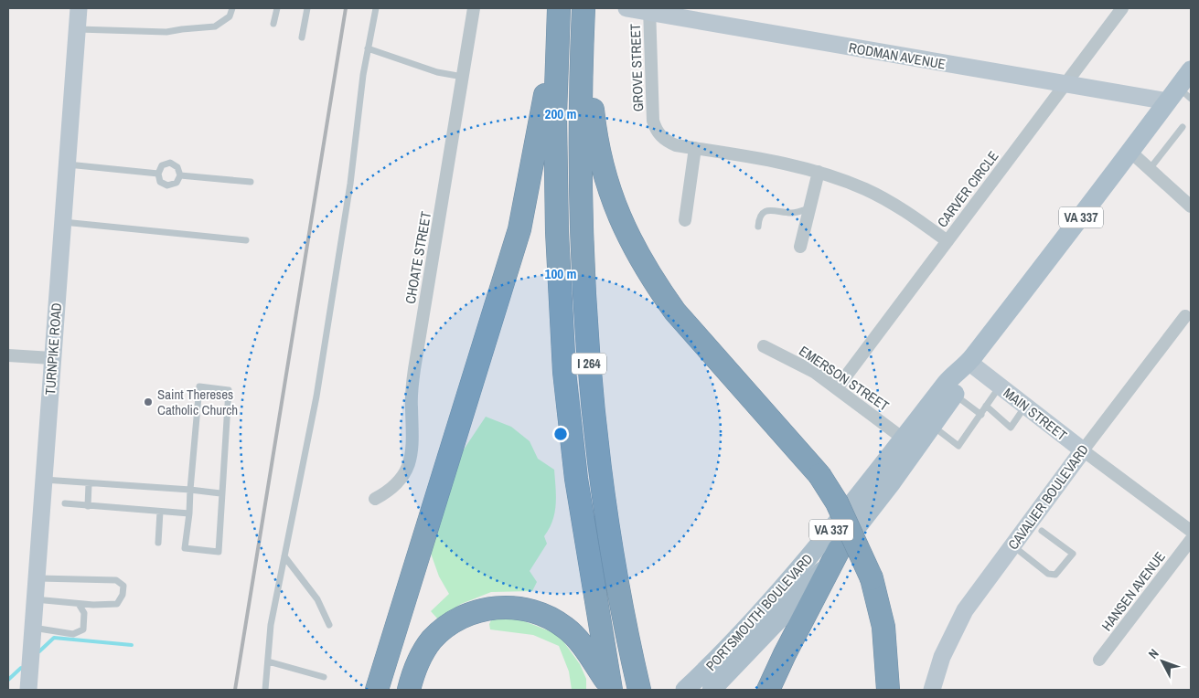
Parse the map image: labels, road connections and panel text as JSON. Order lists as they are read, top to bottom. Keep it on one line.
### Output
{"streets":{"highway":["I 264"],"main road":["VA 337","PORTSMOUTH BOULEVARD"],"street":["RODMAN AVENUE","GROVE STREET","CARVER CIRCLE","CHOATE STREET","TURNPIKE ROAD","EMERSON STREET","MAIN STREET","CAVALIER BOULEVARD","HANSEN AVENUE"]},"crossings":[["RODMAN AVENUE","GROVE STREET"],["RODMAN AVENUE","CARVER CIRCLE"],["RODMAN AVENUE","PORTSMOUTH BOULEVARD"],["GROVE STREET","CARVER CIRCLE"],["CARVER CIRCLE","EMERSON STREET"],["EMERSON STREET","PORTSMOUTH BOULEVARD"],["MAIN STREET","CAVALIER BOULEVARD"],["MAIN STREET","PORTSMOUTH BOULEVARD"]],"places":["Saint Thereses Catholic Church"],"north":"top left","rings":["200 m","100 m"]}
